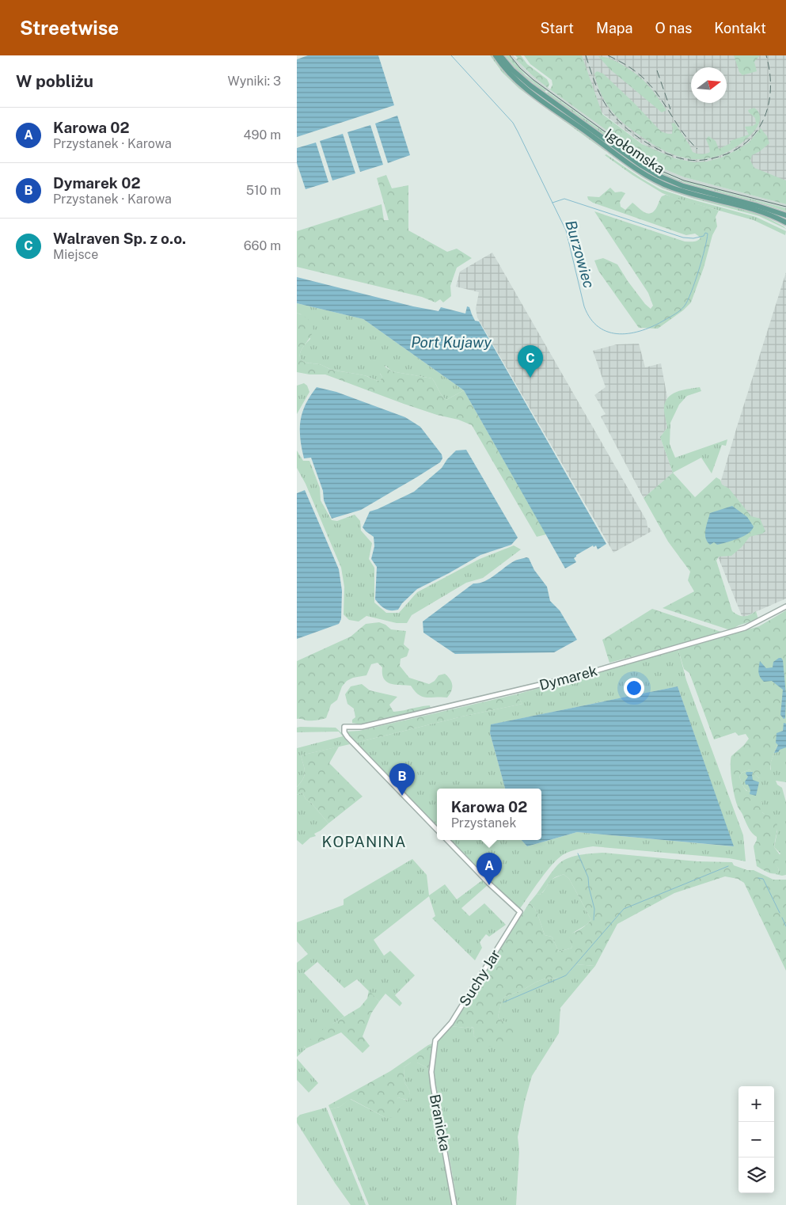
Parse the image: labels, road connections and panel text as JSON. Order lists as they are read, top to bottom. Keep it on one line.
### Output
{"streets":{"main road":["Igołomska"],"street":["Dymarek","Suchy Jar","Branicka"]},"crossings":[["Suchy Jar","Branicka"]],"districts":["KOPANINA"],"water":["Burzowiec","Port Kujawy"],"north":"right","page":{"header":"Streetwise","nav":["Start","Mapa","O nas","Kontakt"],"heading":["W pobliżu","Wyniki: 3"],"list":[{"mark":"A","name":"Karowa 02","note":"Przystanek · Karowa","value":"490 m"},{"mark":"B","name":"Dymarek 02","note":"Przystanek · Karowa","value":"510 m"},{"mark":"C","name":"Walraven Sp. z o.o.","note":"Miejsce","value":"660 m"}],"pins":["C","B","A"],"popup":["Karowa 02","Przystanek"],"map_buttons":["+","−"]}}
